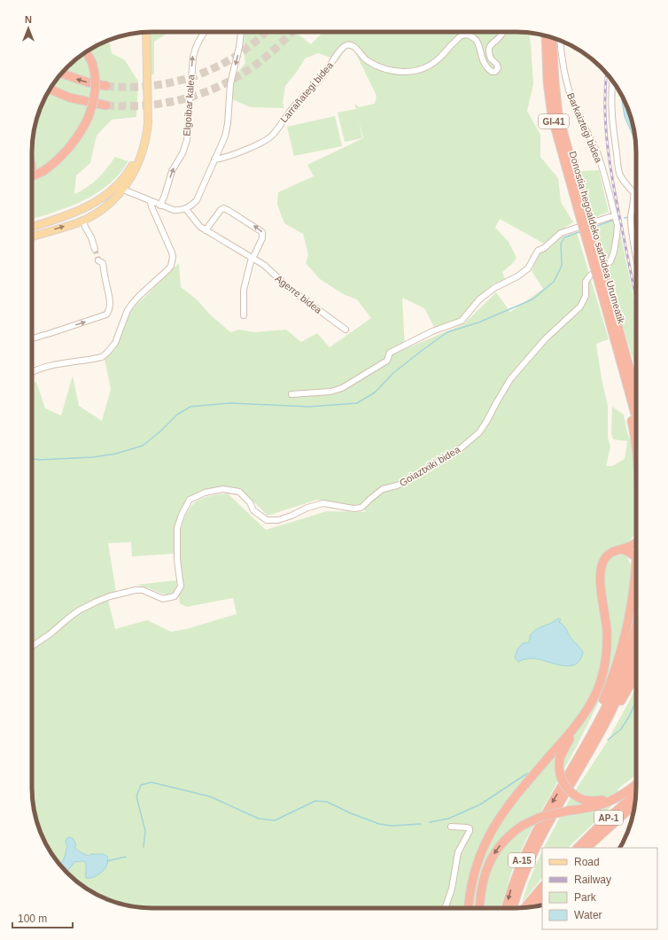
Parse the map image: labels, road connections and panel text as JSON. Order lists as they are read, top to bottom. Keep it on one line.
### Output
{"streets":{"highway":["GI-41","Donostia hegoaldeko sarbidea Urumeatik","AP-1","A-15"],"street":["Larrañategi bidea","Elgoibar kalea","Barkaiztegi bidea","Agerre bidea","Goiaztxiki bidea"]},"crossings":[["Barkaiztegi bidea","Goiaztxiki bidea"]],"legend":["Road","Railway","Park","Water"],"scale_bar":"100 m","north":"top"}
